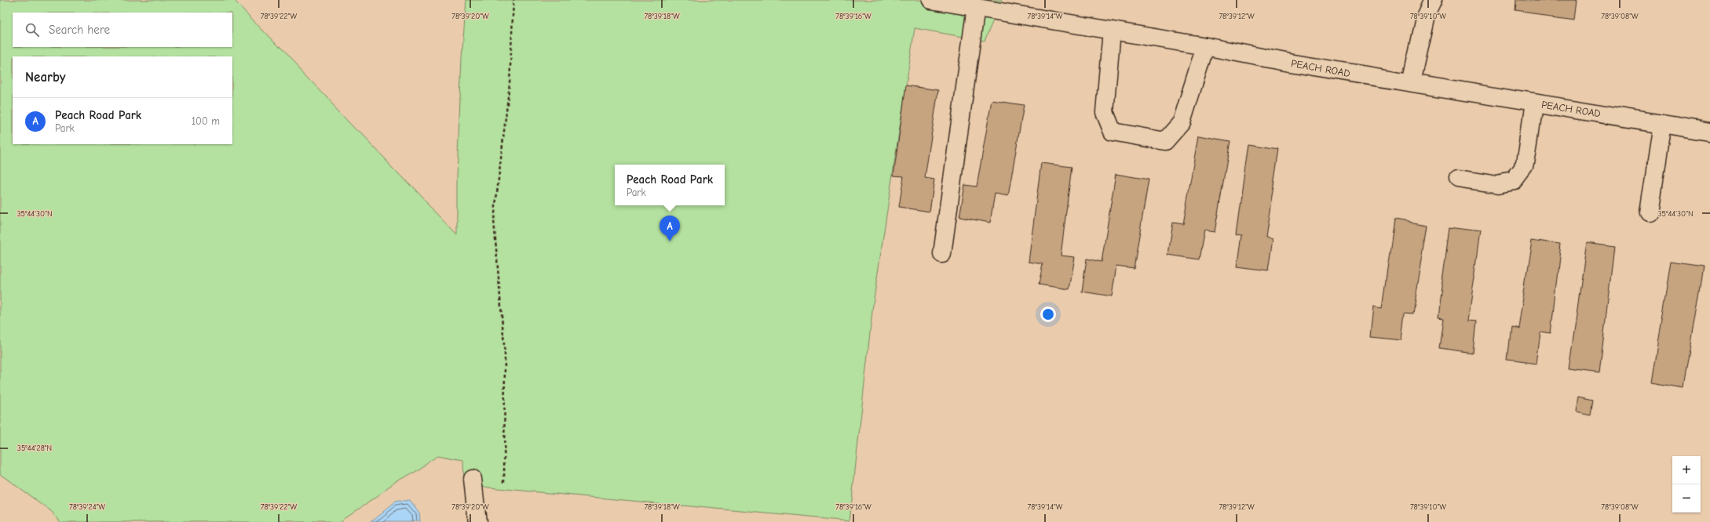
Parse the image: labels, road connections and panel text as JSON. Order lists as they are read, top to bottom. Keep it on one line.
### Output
{"streets":{"street":["PEACH ROAD"]},"page":{"search":"Search here","heading":"Nearby","list":[{"mark":"A","name":"Peach Road Park","note":"Park","value":"100 m"}],"popup":["Peach Road Park","Park"],"pins":"A","map_buttons":["+","−"]},"coordinates":["78°39'22\"W","78°39'20\"W","78°39'18\"W","78°39'16\"W","78°39'14\"W","78°39'12\"W","78°39'10\"W","78°39'08\"W","35°44'30\"N","35°44'28\"N","78°39'24\"W"]}
